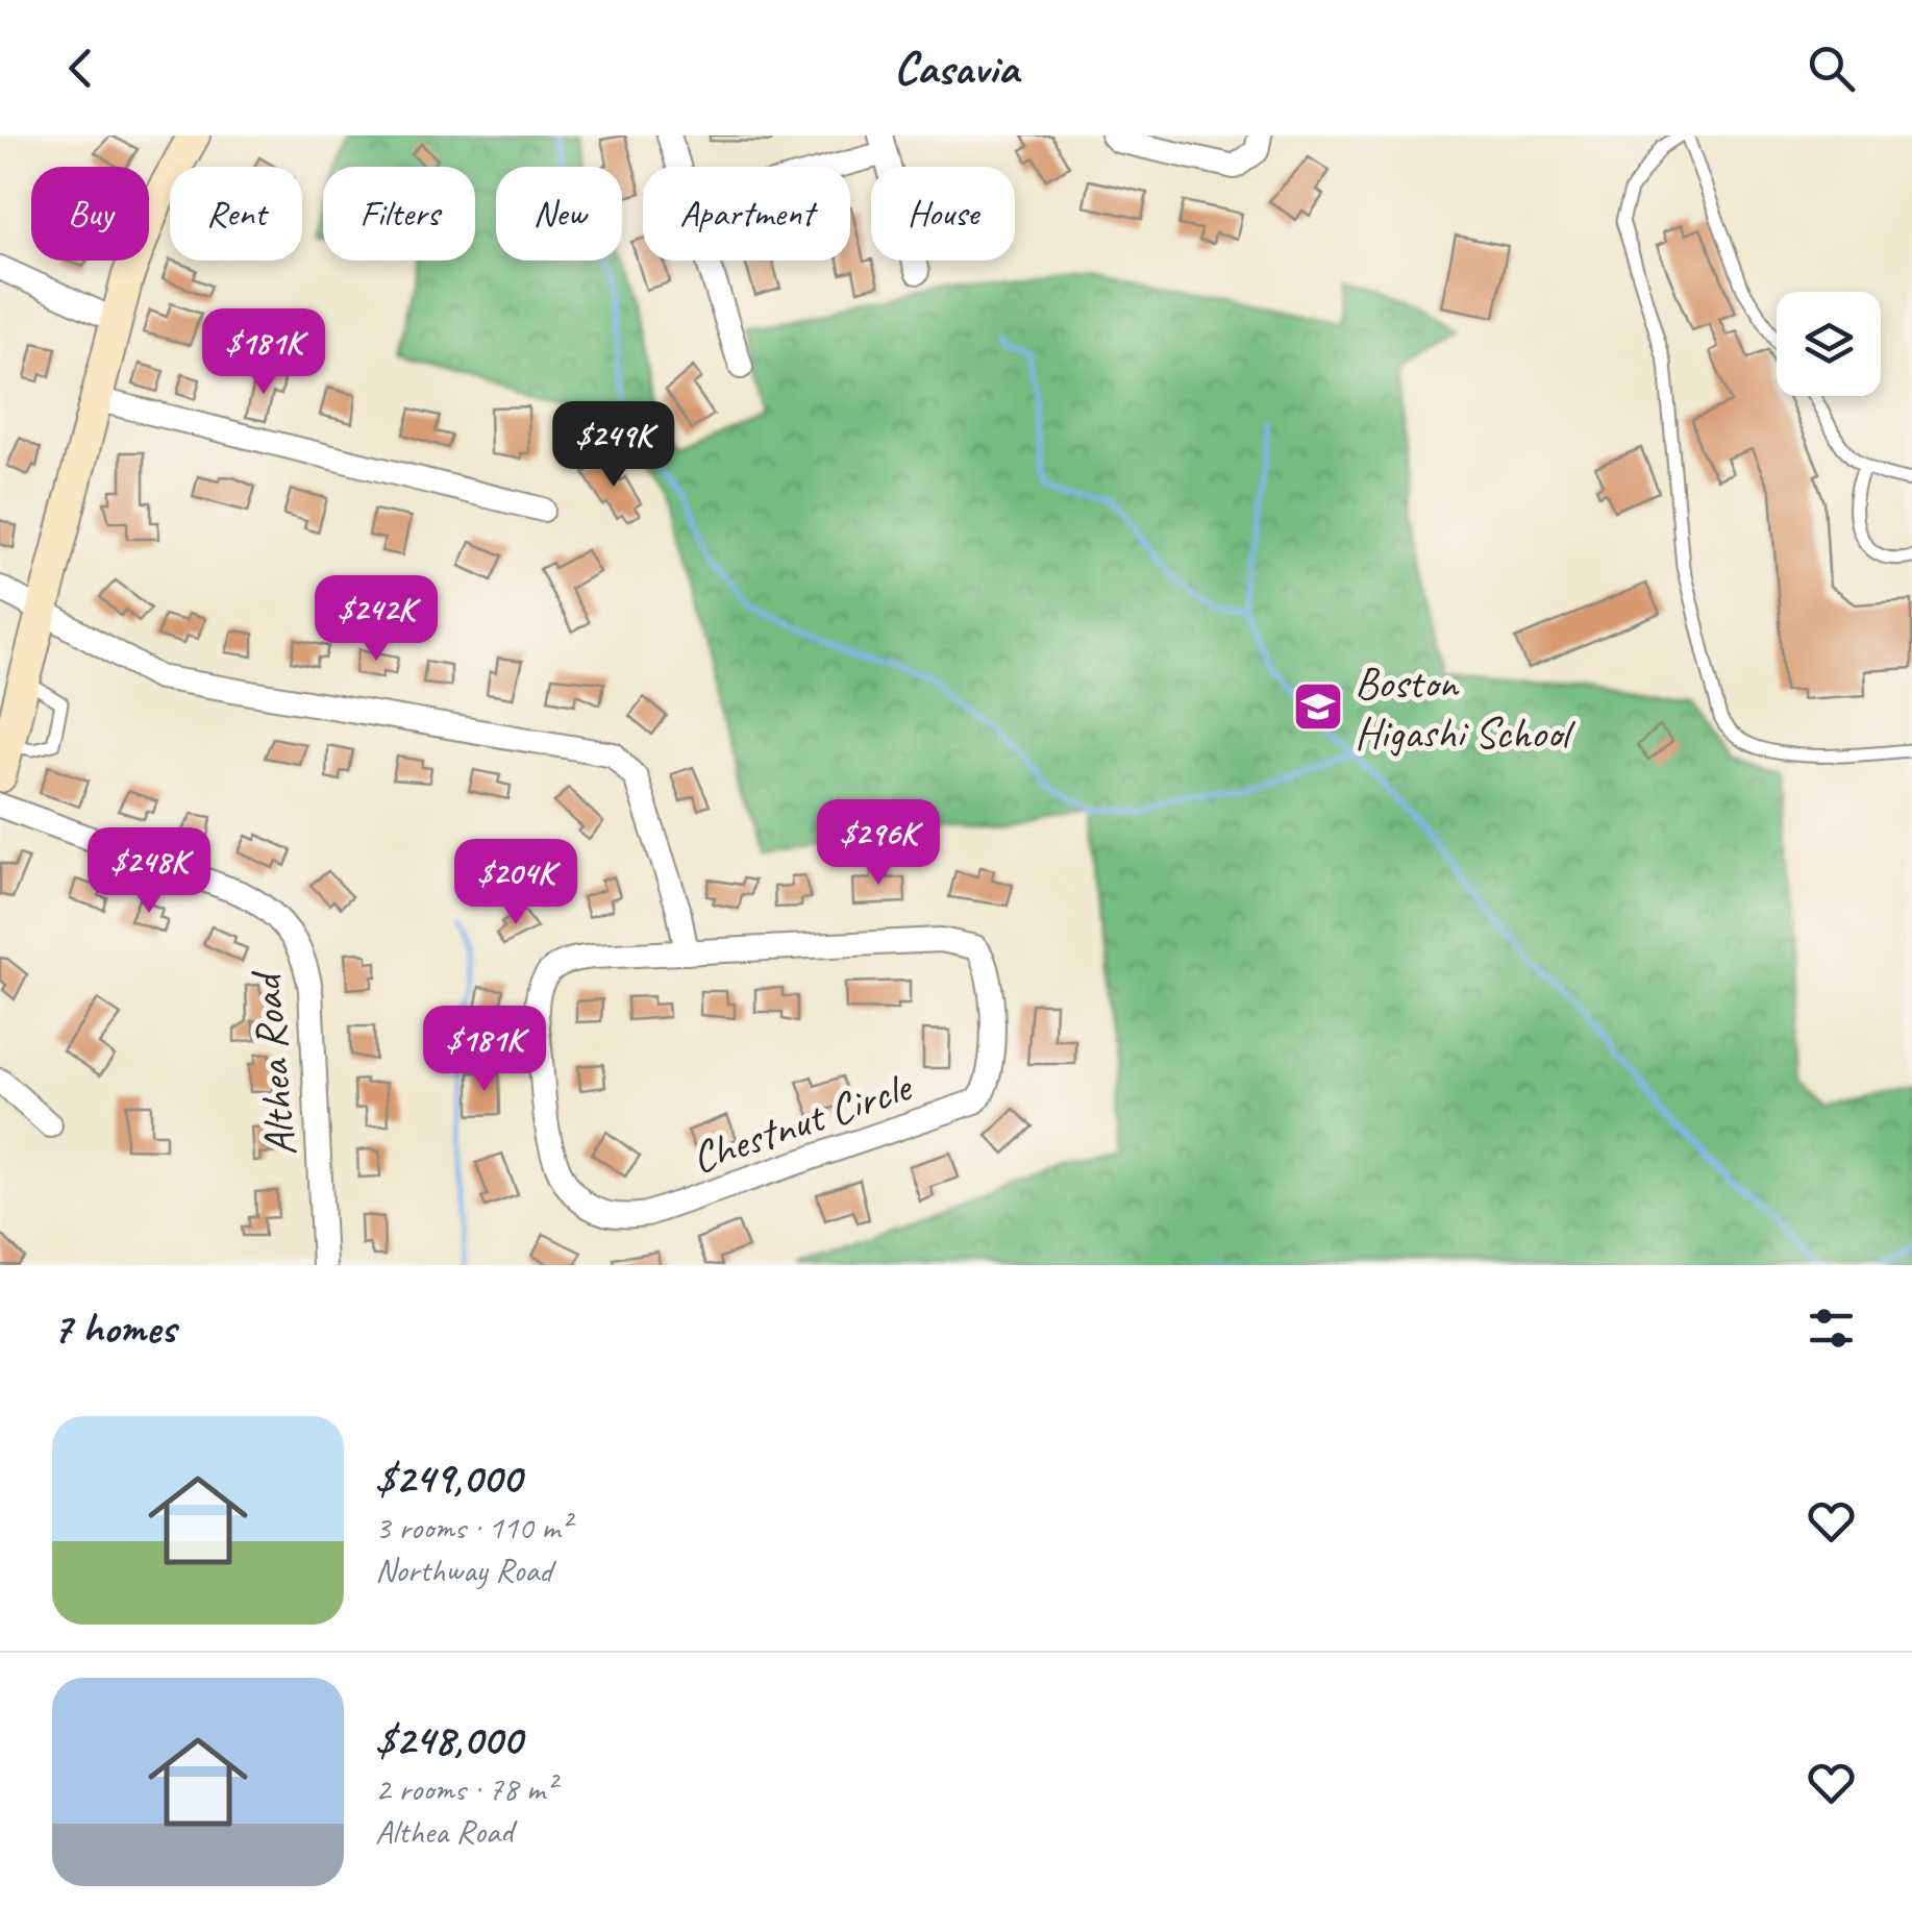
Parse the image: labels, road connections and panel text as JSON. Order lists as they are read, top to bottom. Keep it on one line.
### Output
{"streets":{"street":["Althea Road","Chestnut Circle"]},"places":{"school or university":["Boston Higashi School"]},"page":{"header":"Casavia","chip":["Buy","Rent","Filters","New","Apartment","House"],"price":["$181K","$249K","$242K","$296K","$248K","$204K","$181K"],"heading":"7 homes","list":[{"name":"$249,000","note":"3 rooms · 110 m² · Northway Road"},{"name":"$248,000","note":"2 rooms · 78 m² · Althea Road"}]}}
